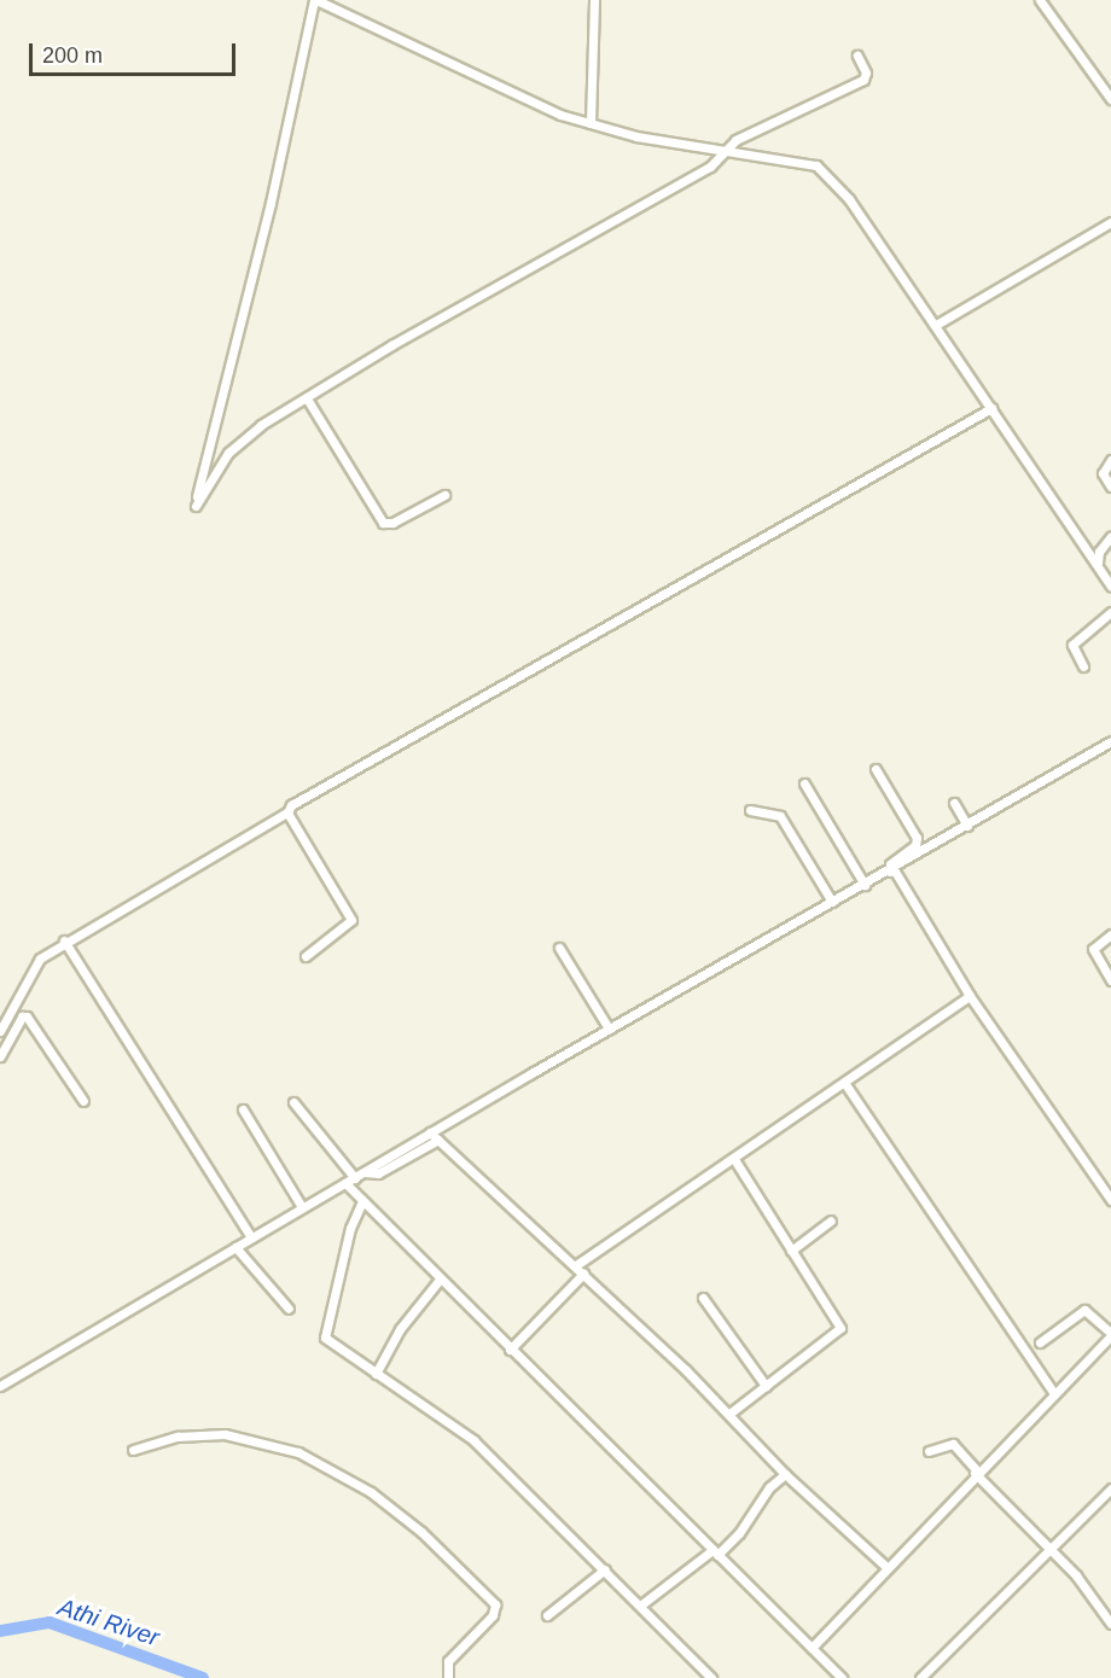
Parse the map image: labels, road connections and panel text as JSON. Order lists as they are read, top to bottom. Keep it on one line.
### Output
{"water":["Athi River"],"scale_bar":"200 m"}
